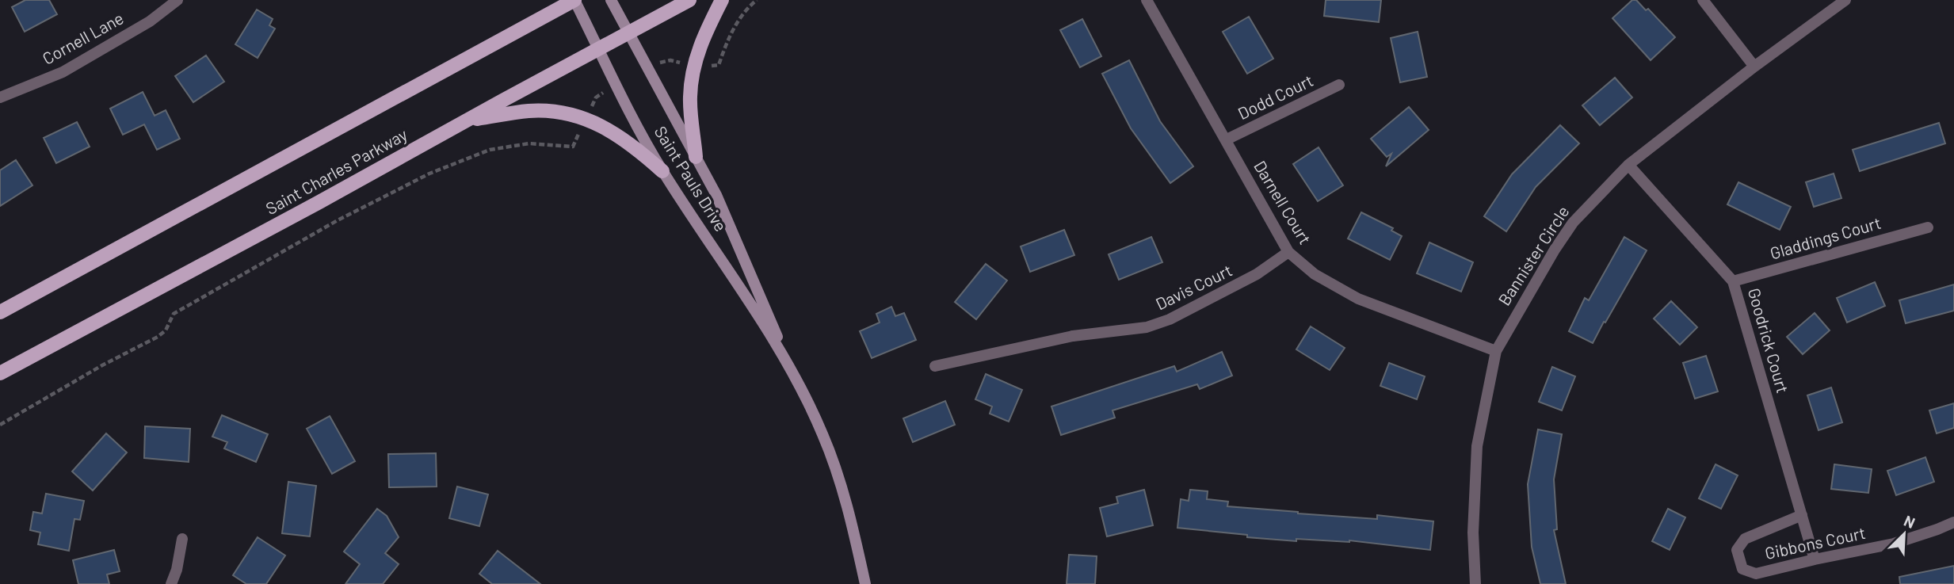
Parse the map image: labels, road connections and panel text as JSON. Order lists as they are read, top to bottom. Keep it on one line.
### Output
{"streets":{"main road":["Saint Charles Parkway"],"street":["Cornell Lane","Dodd Court","Saint Pauls Drive","Darnell Court","Gladdings Court","Bannister Circle","Davis Court","Goodrick Court","Gibbons Court"]},"crossings":[["Dodd Court","Darnell Court"],["Saint Charles Parkway","Saint Pauls Drive"],["Darnell Court","Bannister Circle"],["Darnell Court","Davis Court"],["Gladdings Court","Goodrick Court"],["Bannister Circle","Goodrick Court"],["Goodrick Court","Gibbons Court"]],"north":"top right"}
